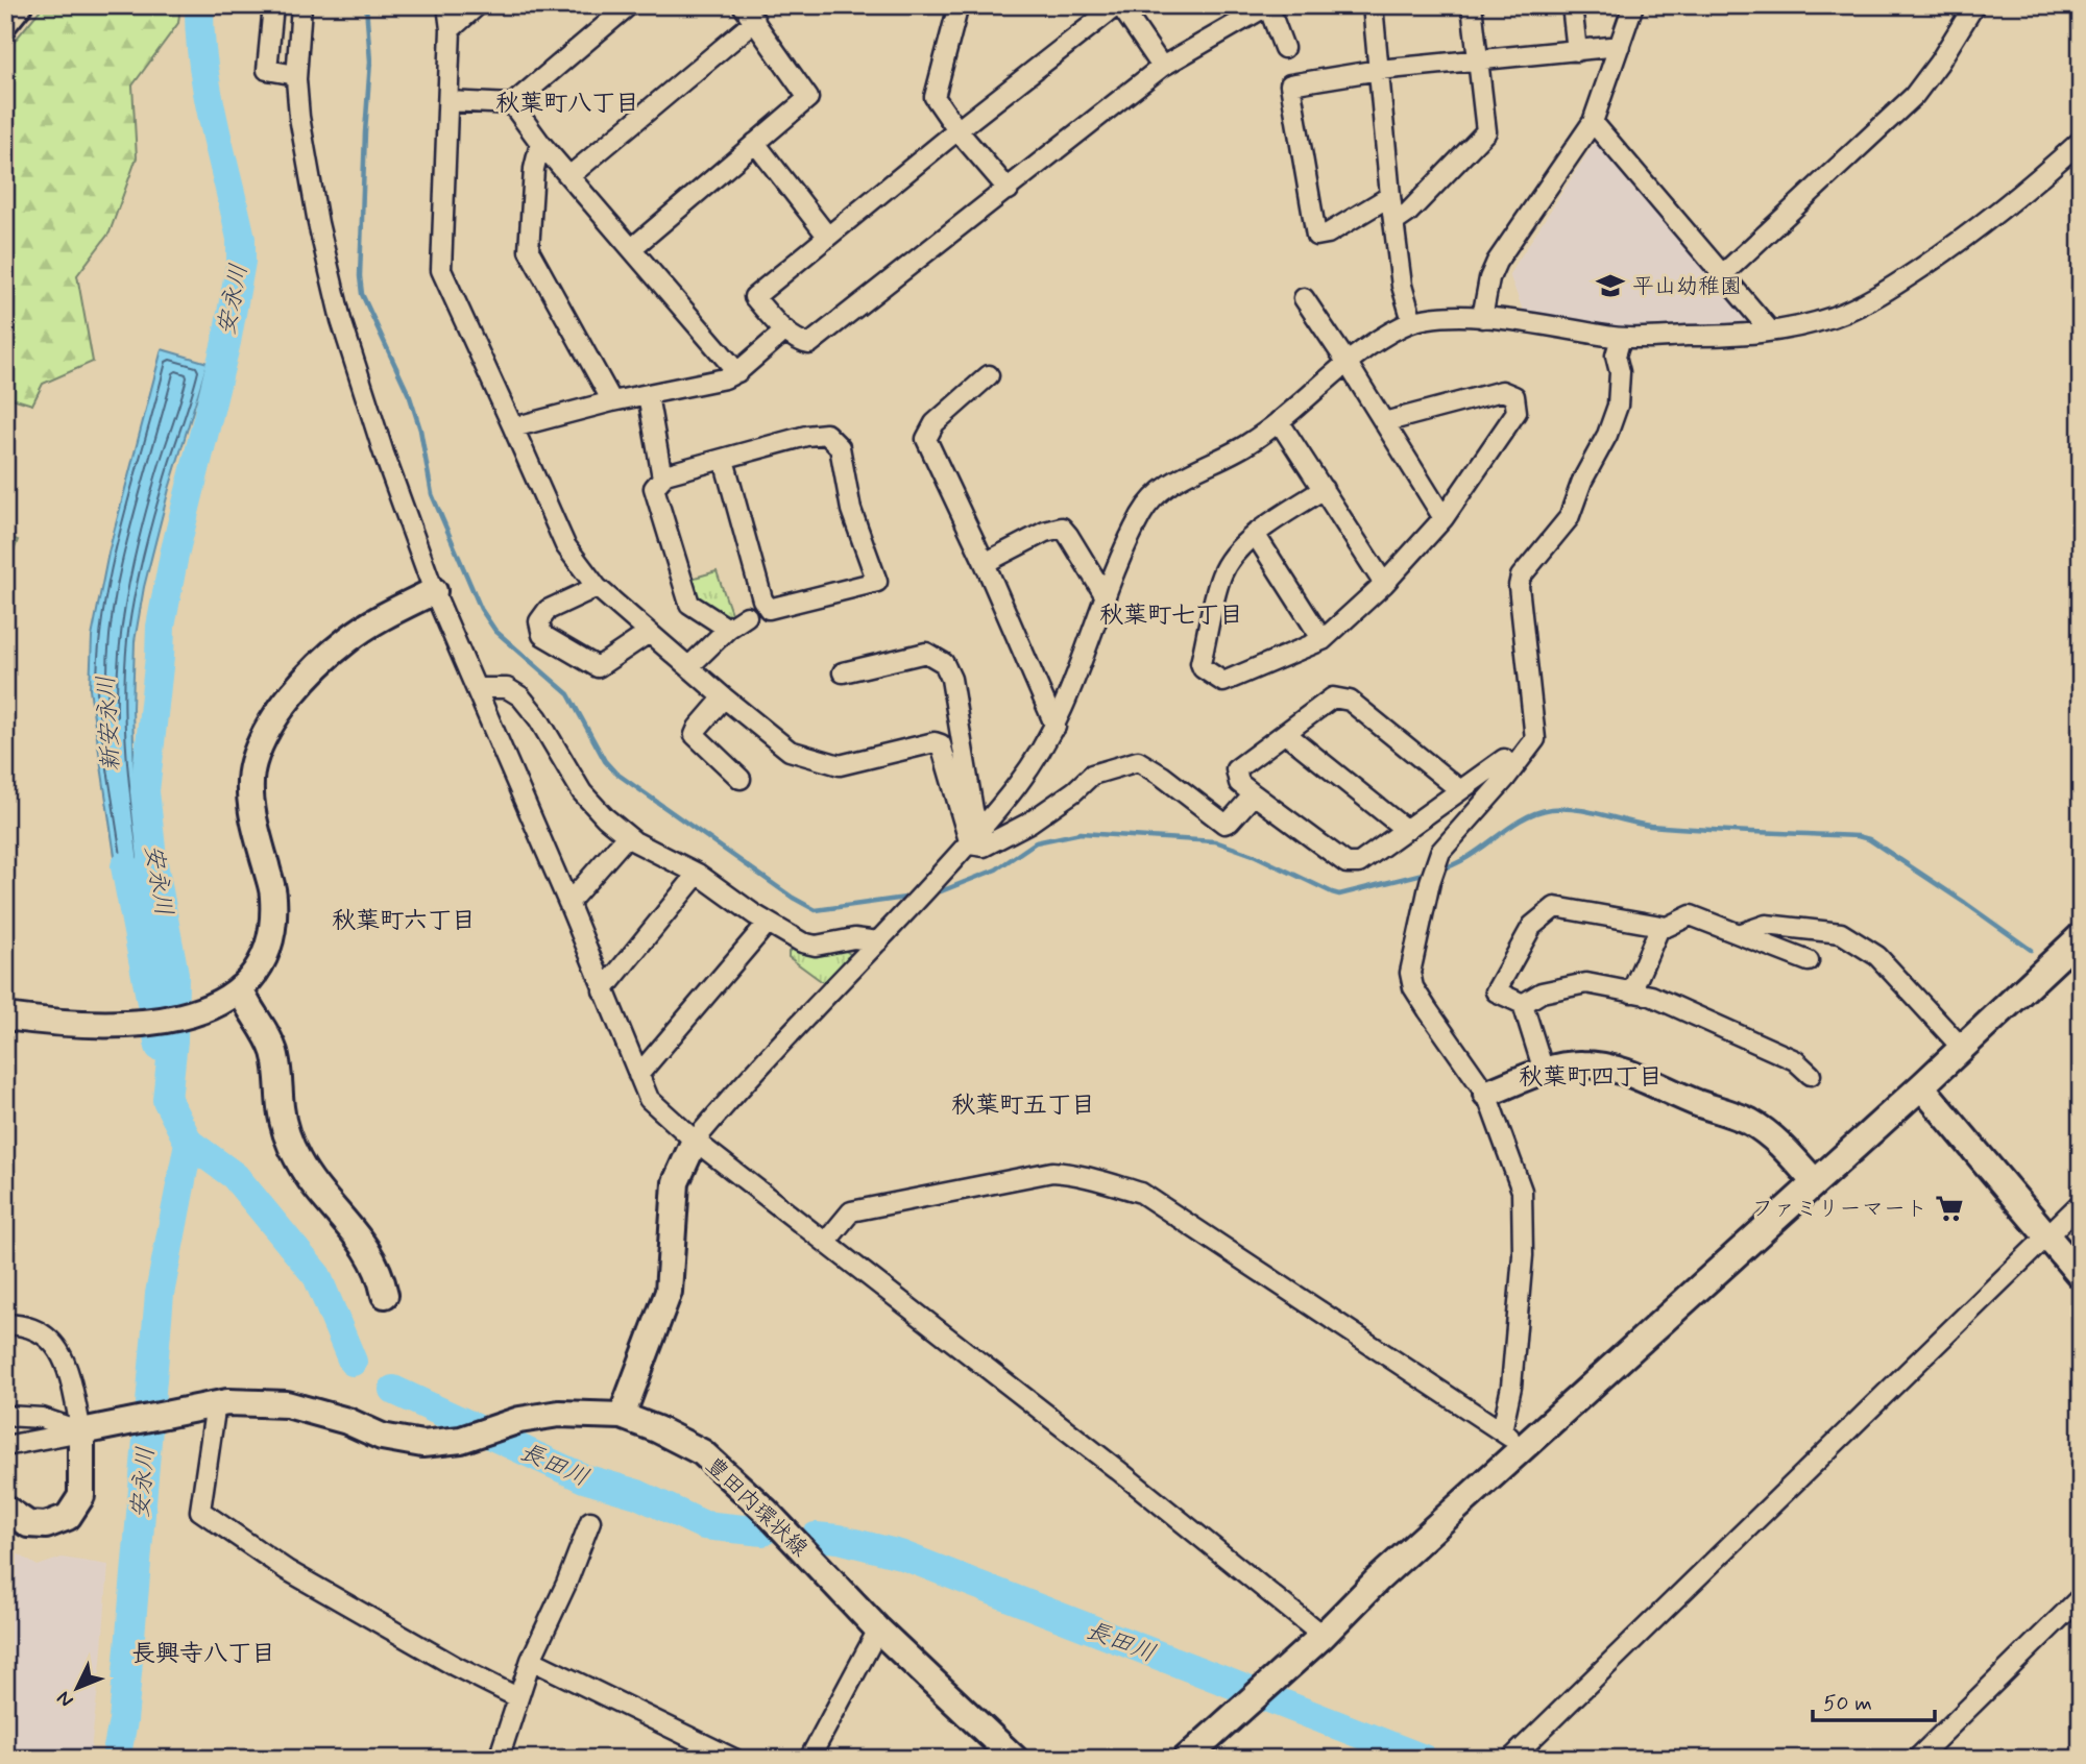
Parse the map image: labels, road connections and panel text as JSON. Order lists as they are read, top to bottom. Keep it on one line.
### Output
{"streets":{"street":["豊田内環状線"]},"districts":["秋葉町八丁目","秋葉町七丁目","秋葉町六丁目","秋葉町四丁目","秋葉町五丁目","長興寺八丁目"],"water":["安永川","新安永川","長田川"],"places":{"school or university":["平山幼稚園"],"supermarket":["ファミリーマート"]},"scale_bar":"50 m","north":"bottom left"}
